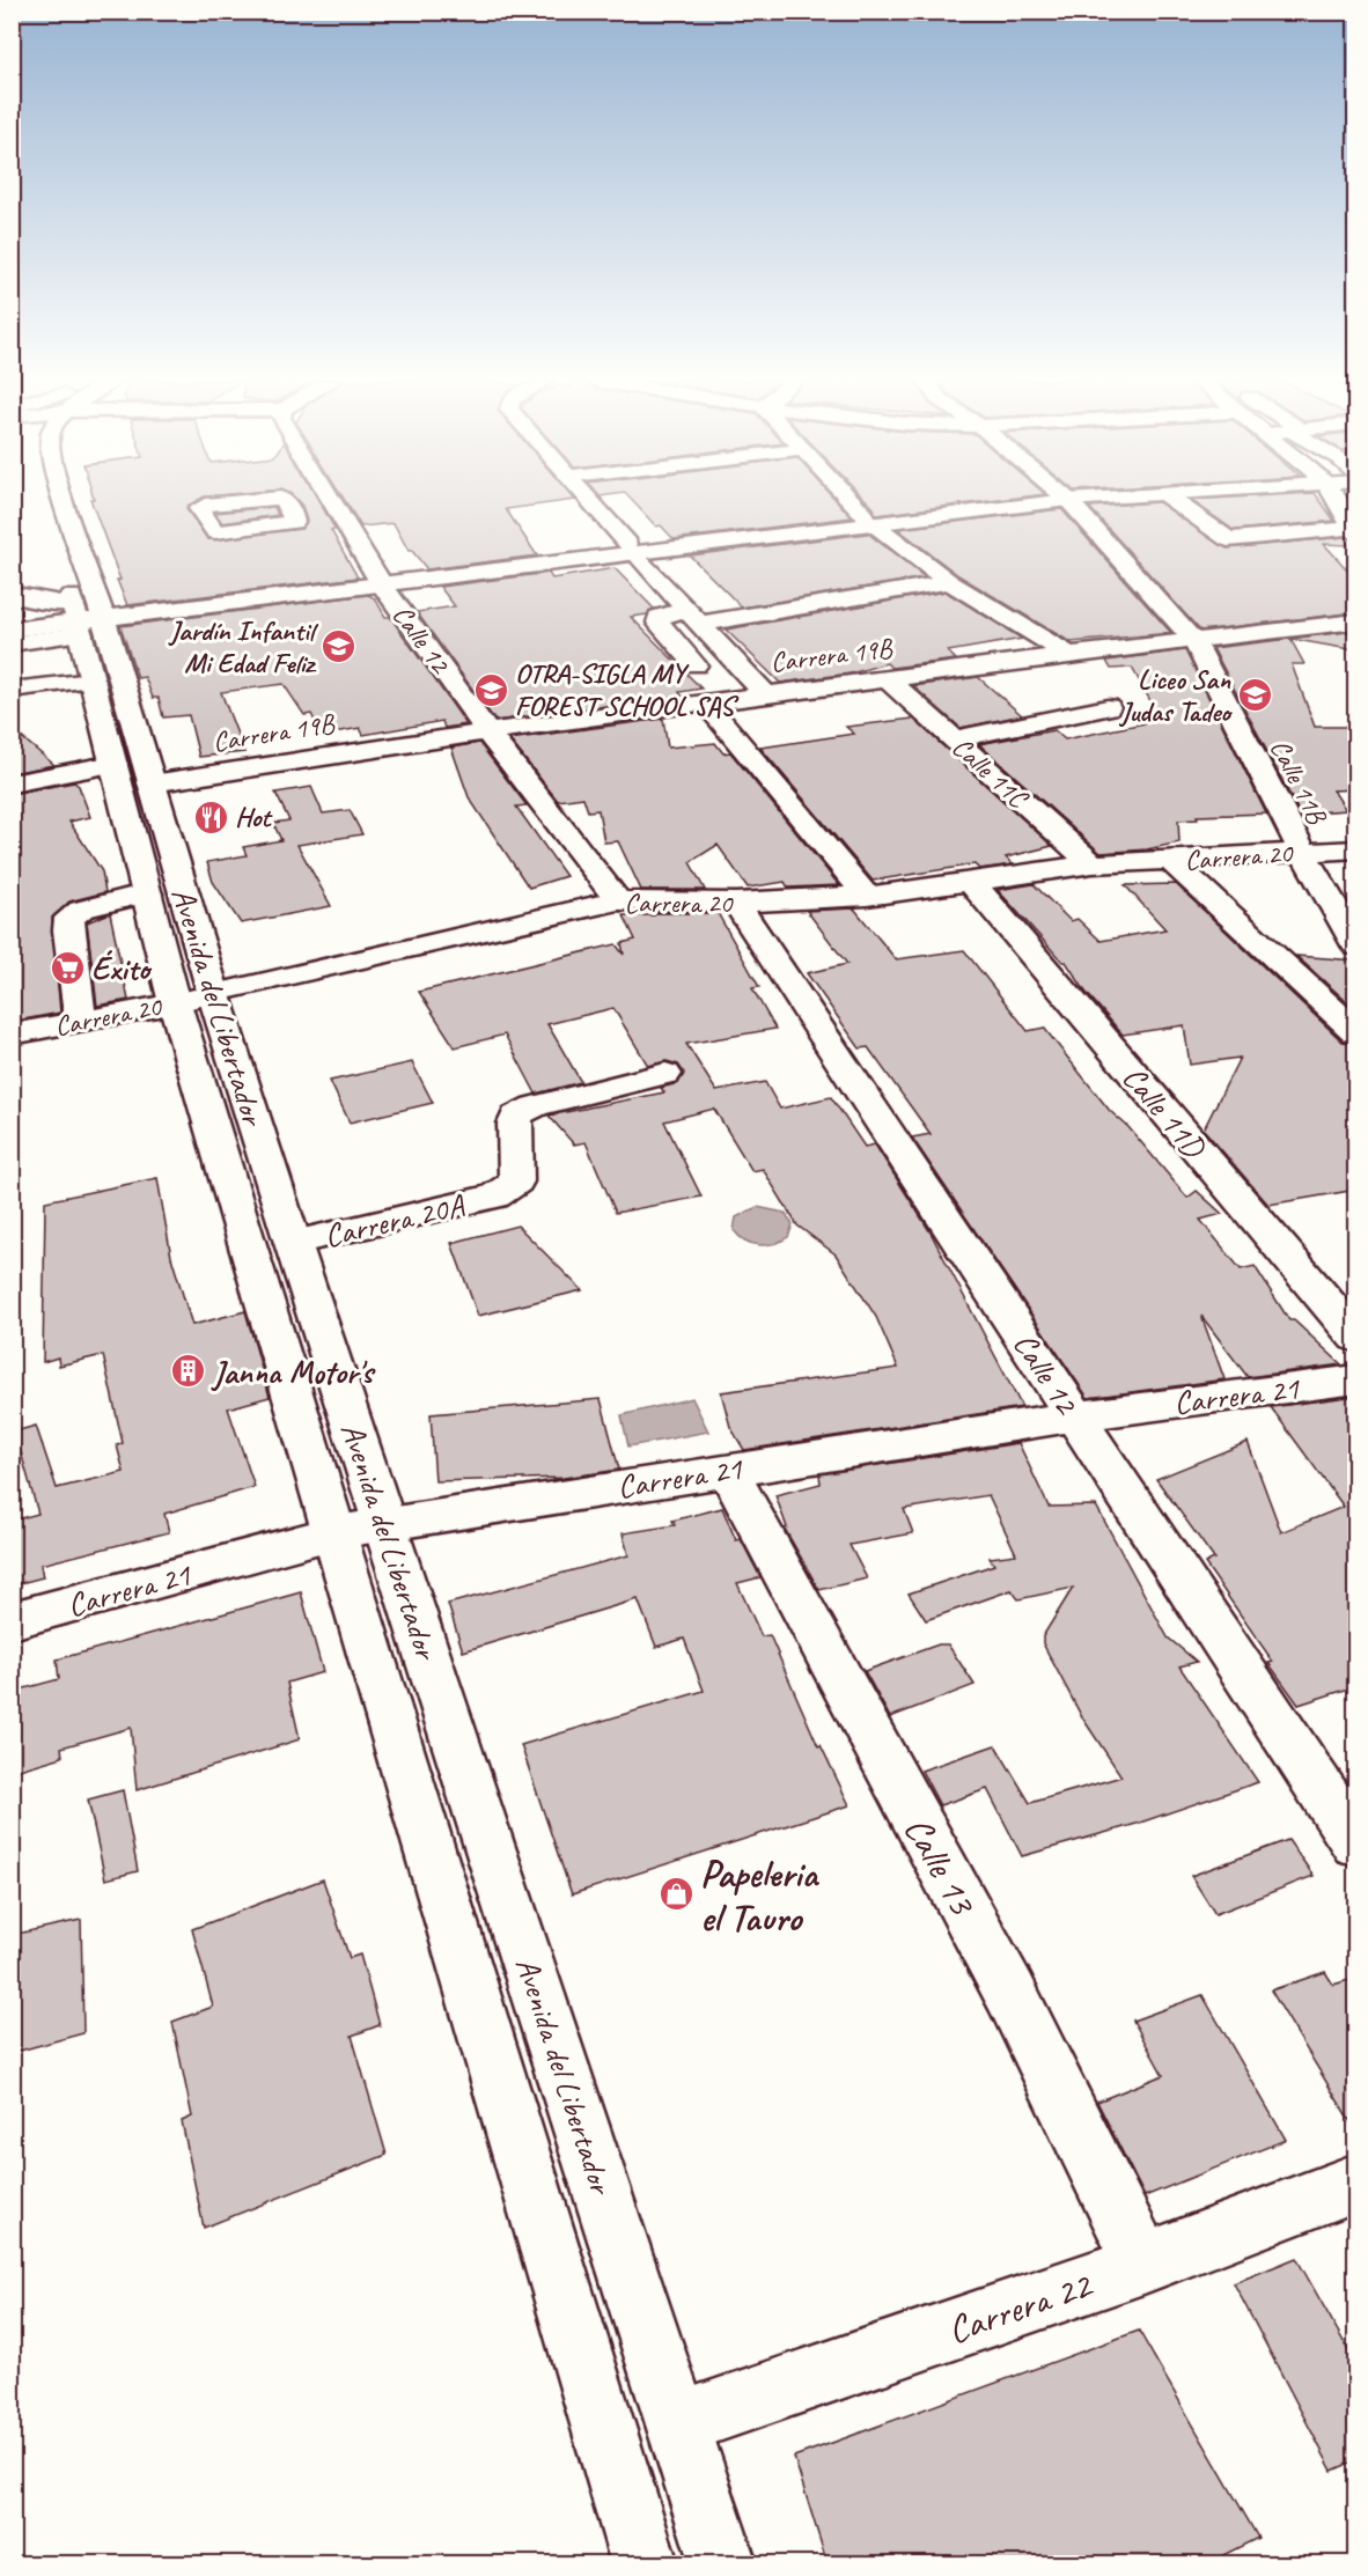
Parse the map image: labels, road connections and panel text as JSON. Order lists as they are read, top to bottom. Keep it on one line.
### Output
{"streets":{"street":["Calle 12","Carrera 19B","Calle 11C","Calle 11B","Carrera 20","Avenida del Libertador","Calle 11D","Carrera 20A","Carrera 21","Calle 13","Carrera 22"]},"crossings":[["Calle 12","Carrera 19B"],["Calle 12","Carrera 20"],["Calle 12","Carrera 21"],["Carrera 19B","Calle 11C"],["Carrera 19B","Calle 11B"],["Carrera 19B","Avenida del Libertador"],["Calle 11C","Carrera 20"],["Calle 11B","Carrera 20"],["Carrera 20","Avenida del Libertador"],["Carrera 20","Calle 11D"],["Avenida del Libertador","Carrera 20A"],["Avenida del Libertador","Carrera 21"],["Avenida del Libertador","Carrera 22"],["Carrera 21","Calle 13"],["Calle 13","Carrera 22"]],"places":{"school or university":["Jardín Infantil Mi Edad Feliz","OTRA-SIGLA MY FOREST SCHOOL SAS","Liceo San Judas Tadeo"],"restaurant":["Hot"],"supermarket":["Éxito"],"building":["Janna Motor's"],"shop":["Papeleria el Tauro"]}}
